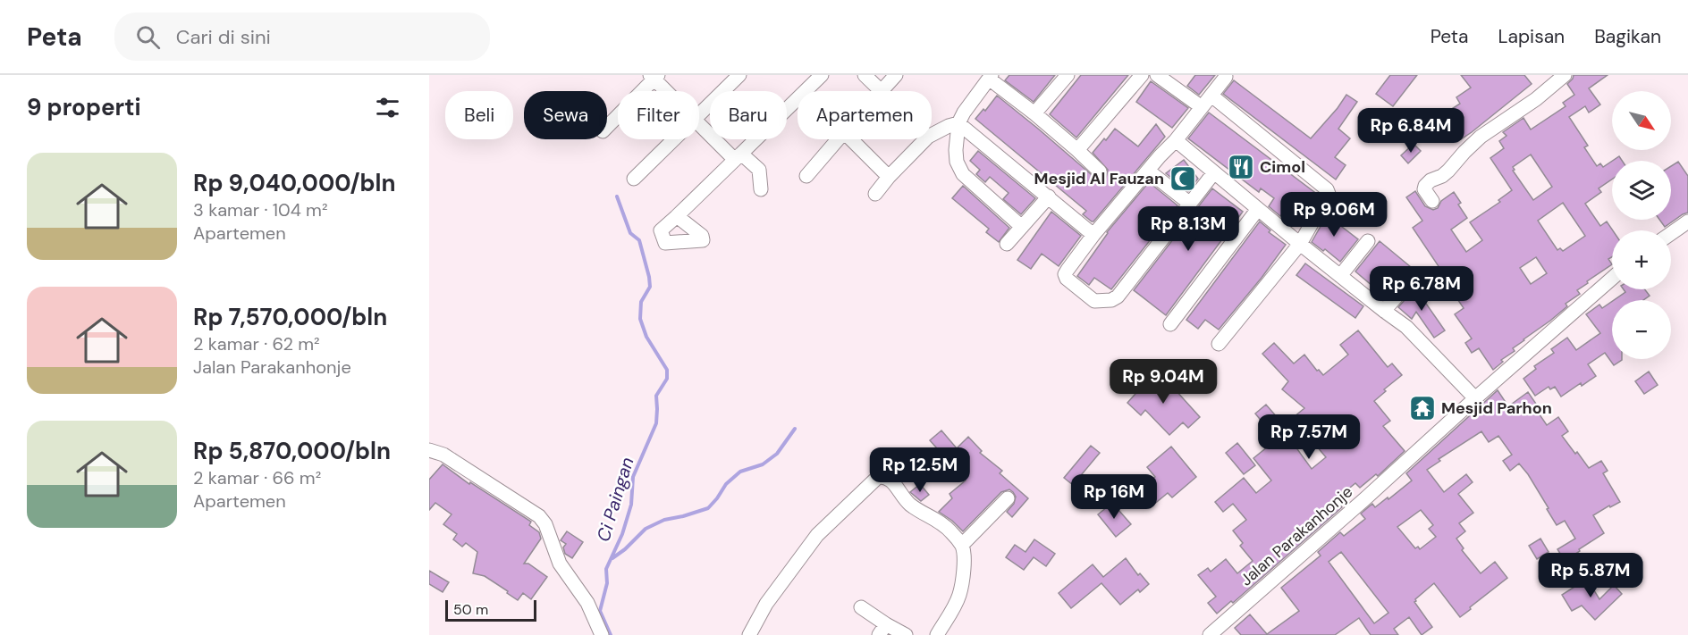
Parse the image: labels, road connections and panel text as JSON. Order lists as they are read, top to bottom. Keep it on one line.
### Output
{"streets":{"street":["Jalan Parakanhonje"]},"water":["Ci Paingan"],"places":{"restaurant":["Cimol"],"mosque":["Mesjid Al Fauzan"],"temple":["Mesjid Parhon"]},"scale_bar":"50 m","north":"bottom right","page":{"header":"Peta","search":"Cari di sini","nav":["Peta","Lapisan","Bagikan"],"heading":"9 properti","map_buttons":["+","−"],"chip":["Beli","Sewa","Filter","Baru","Apartemen"],"price":["Rp 6.84M","Rp 9.06M","Rp 8.13M","Rp 6.78M","Rp 9.04M","Rp 7.57M","Rp 12.5M","Rp 16M","Rp 5.87M"],"list":[{"name":"Rp 9,040,000/bln","note":"3 kamar · 104 m² · Apartemen"},{"name":"Rp 7,570,000/bln","note":"2 kamar · 62 m² · Jalan Parakanhonje"},{"name":"Rp 5,870,000/bln","note":"2 kamar · 66 m² · Apartemen"}],"scale":"50 m"}}
